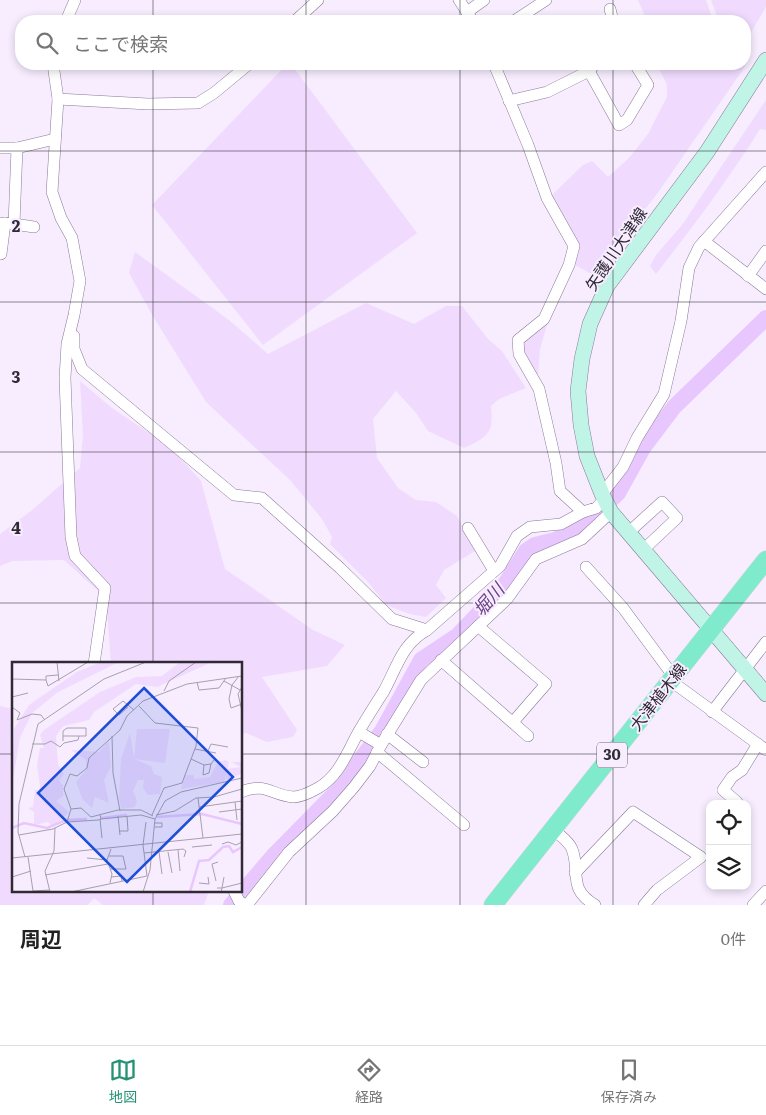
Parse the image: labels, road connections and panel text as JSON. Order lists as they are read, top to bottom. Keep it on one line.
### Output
{"streets":{"main road":["矢護川大津線","大津植木線","30"]},"crossings":[["矢護川大津線","大津植木線"]],"water":["堀川"],"page":{"search":"ここで検索","heading":["周辺","0件"],"nav":["地図","経路","保存済み"]},"grid":{"rows":["2","3","4"]}}
